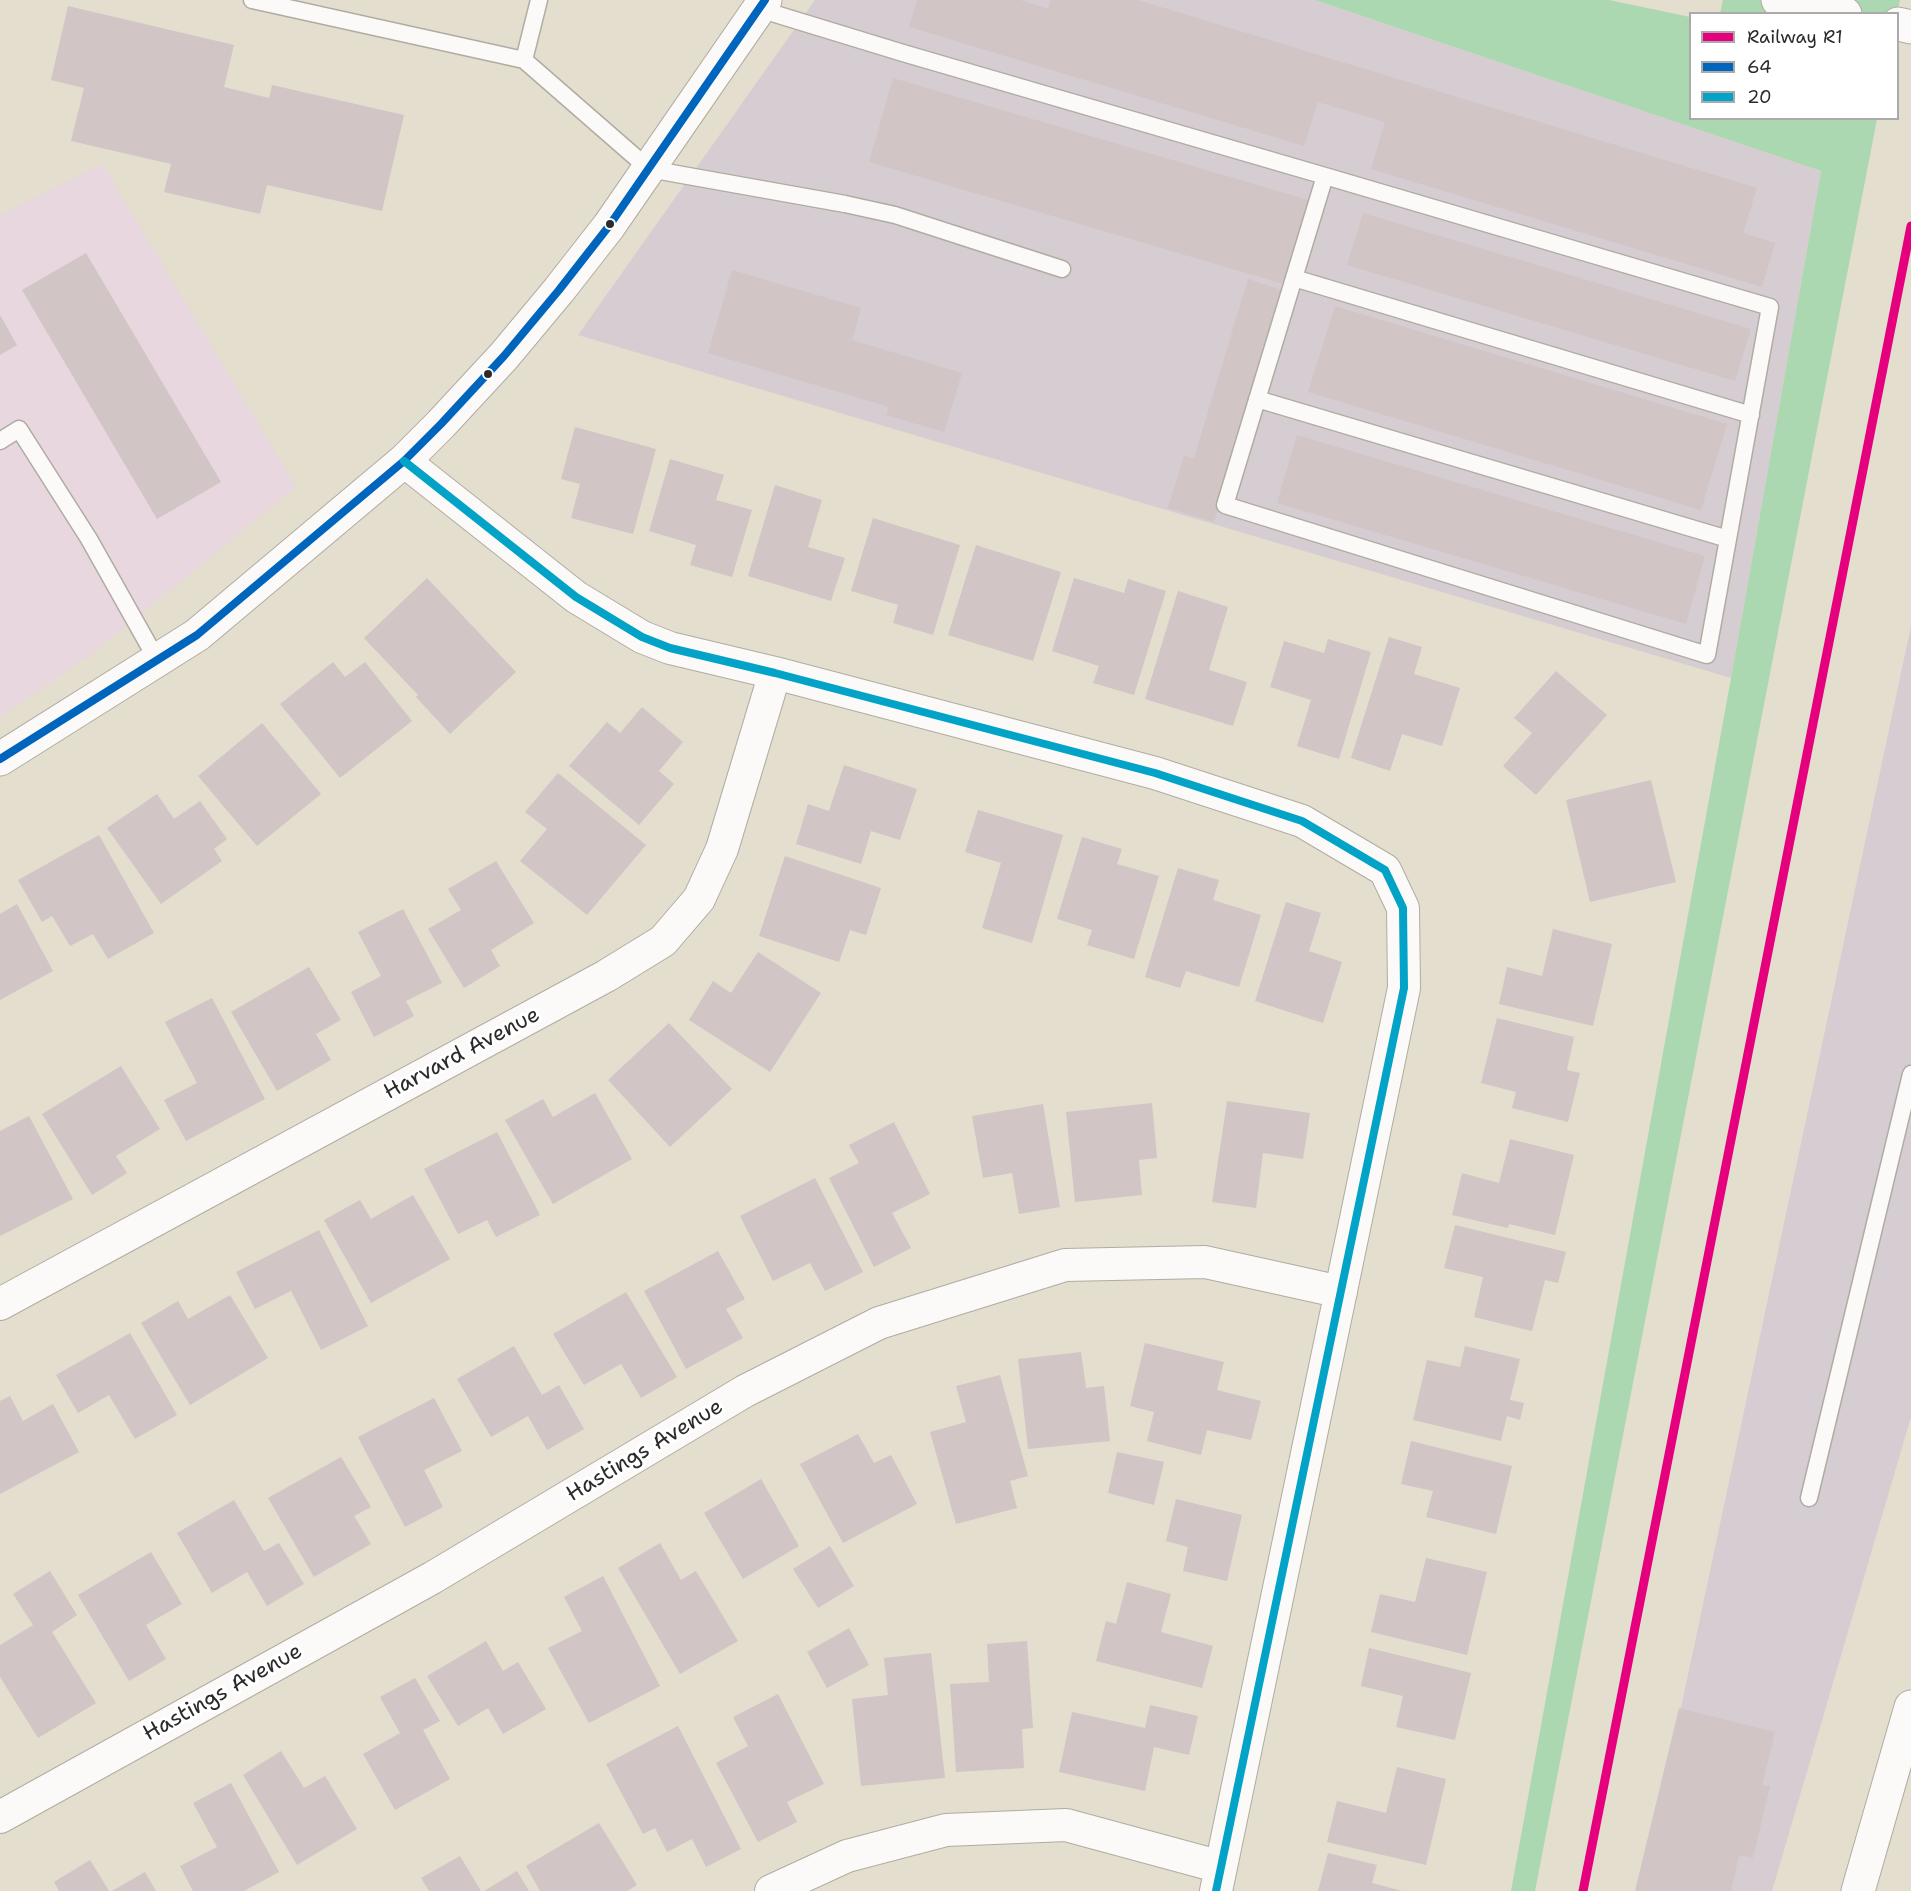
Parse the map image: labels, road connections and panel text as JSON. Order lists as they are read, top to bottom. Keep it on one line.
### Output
{"streets":{"street":["Harvard Avenue","Hastings Avenue"]},"lines":["transit line 64","rail line R1","transit line 20"],"legend":["Railway R1","64","20"]}
